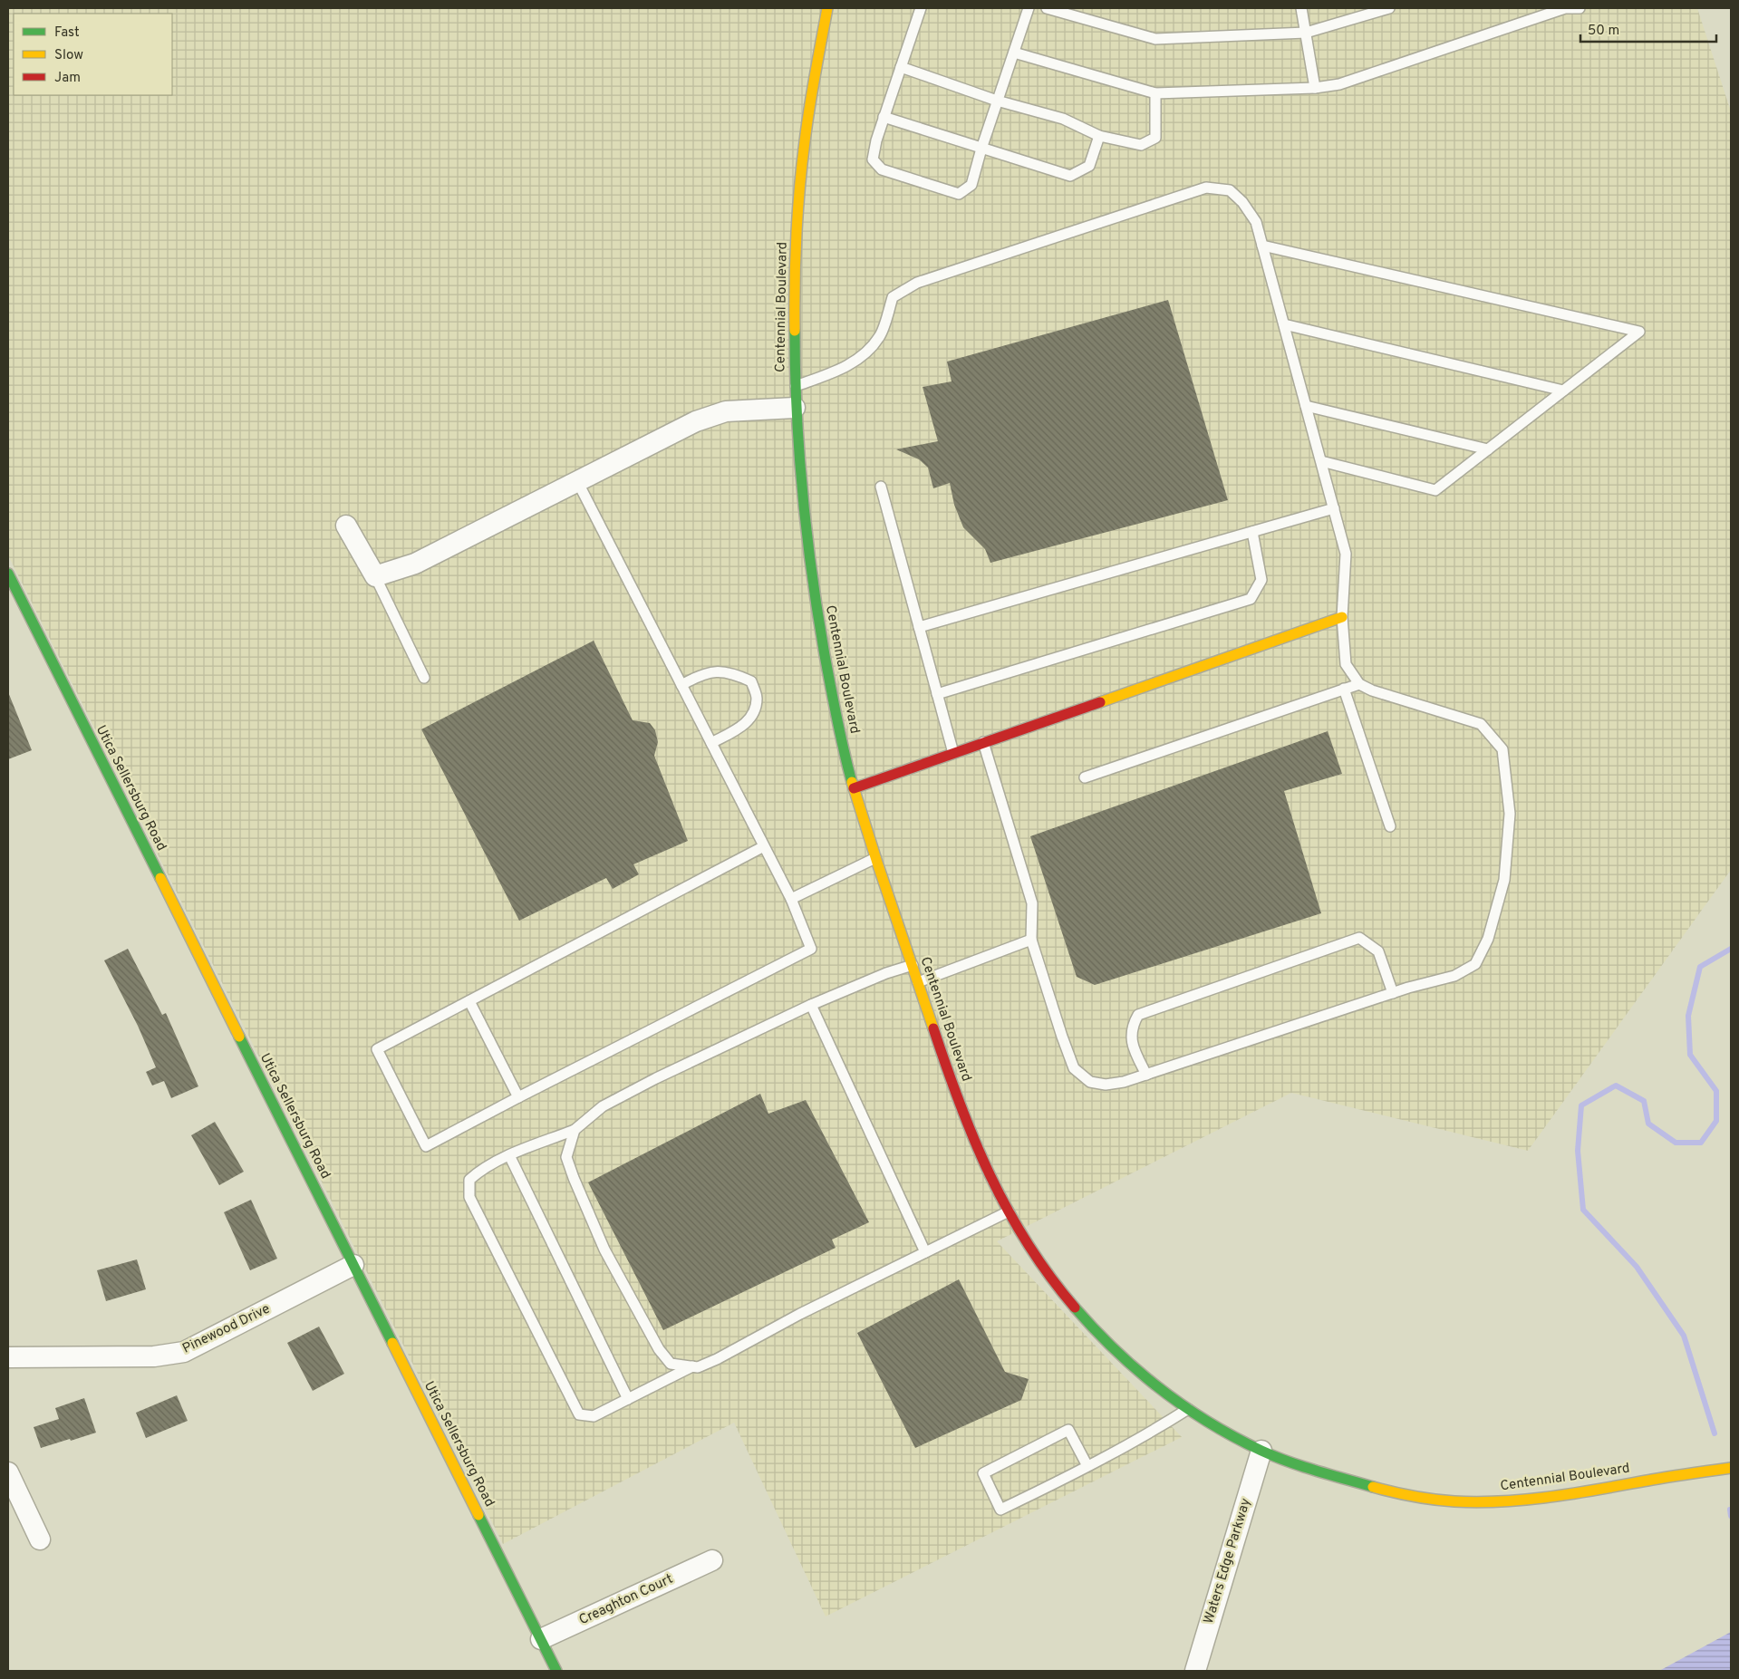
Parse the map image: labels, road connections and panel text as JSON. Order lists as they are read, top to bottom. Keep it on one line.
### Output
{"streets":{"street":["Centennial Boulevard","Utica Sellersburg Road","Pinewood Drive","Waters Edge Parkway","Creaghton Court"]},"crossings":[["Centennial Boulevard","Waters Edge Parkway"],["Utica Sellersburg Road","Pinewood Drive"],["Utica Sellersburg Road","Creaghton Court"]],"legend":["Fast","Slow","Jam"],"scale_bar":"50 m"}
